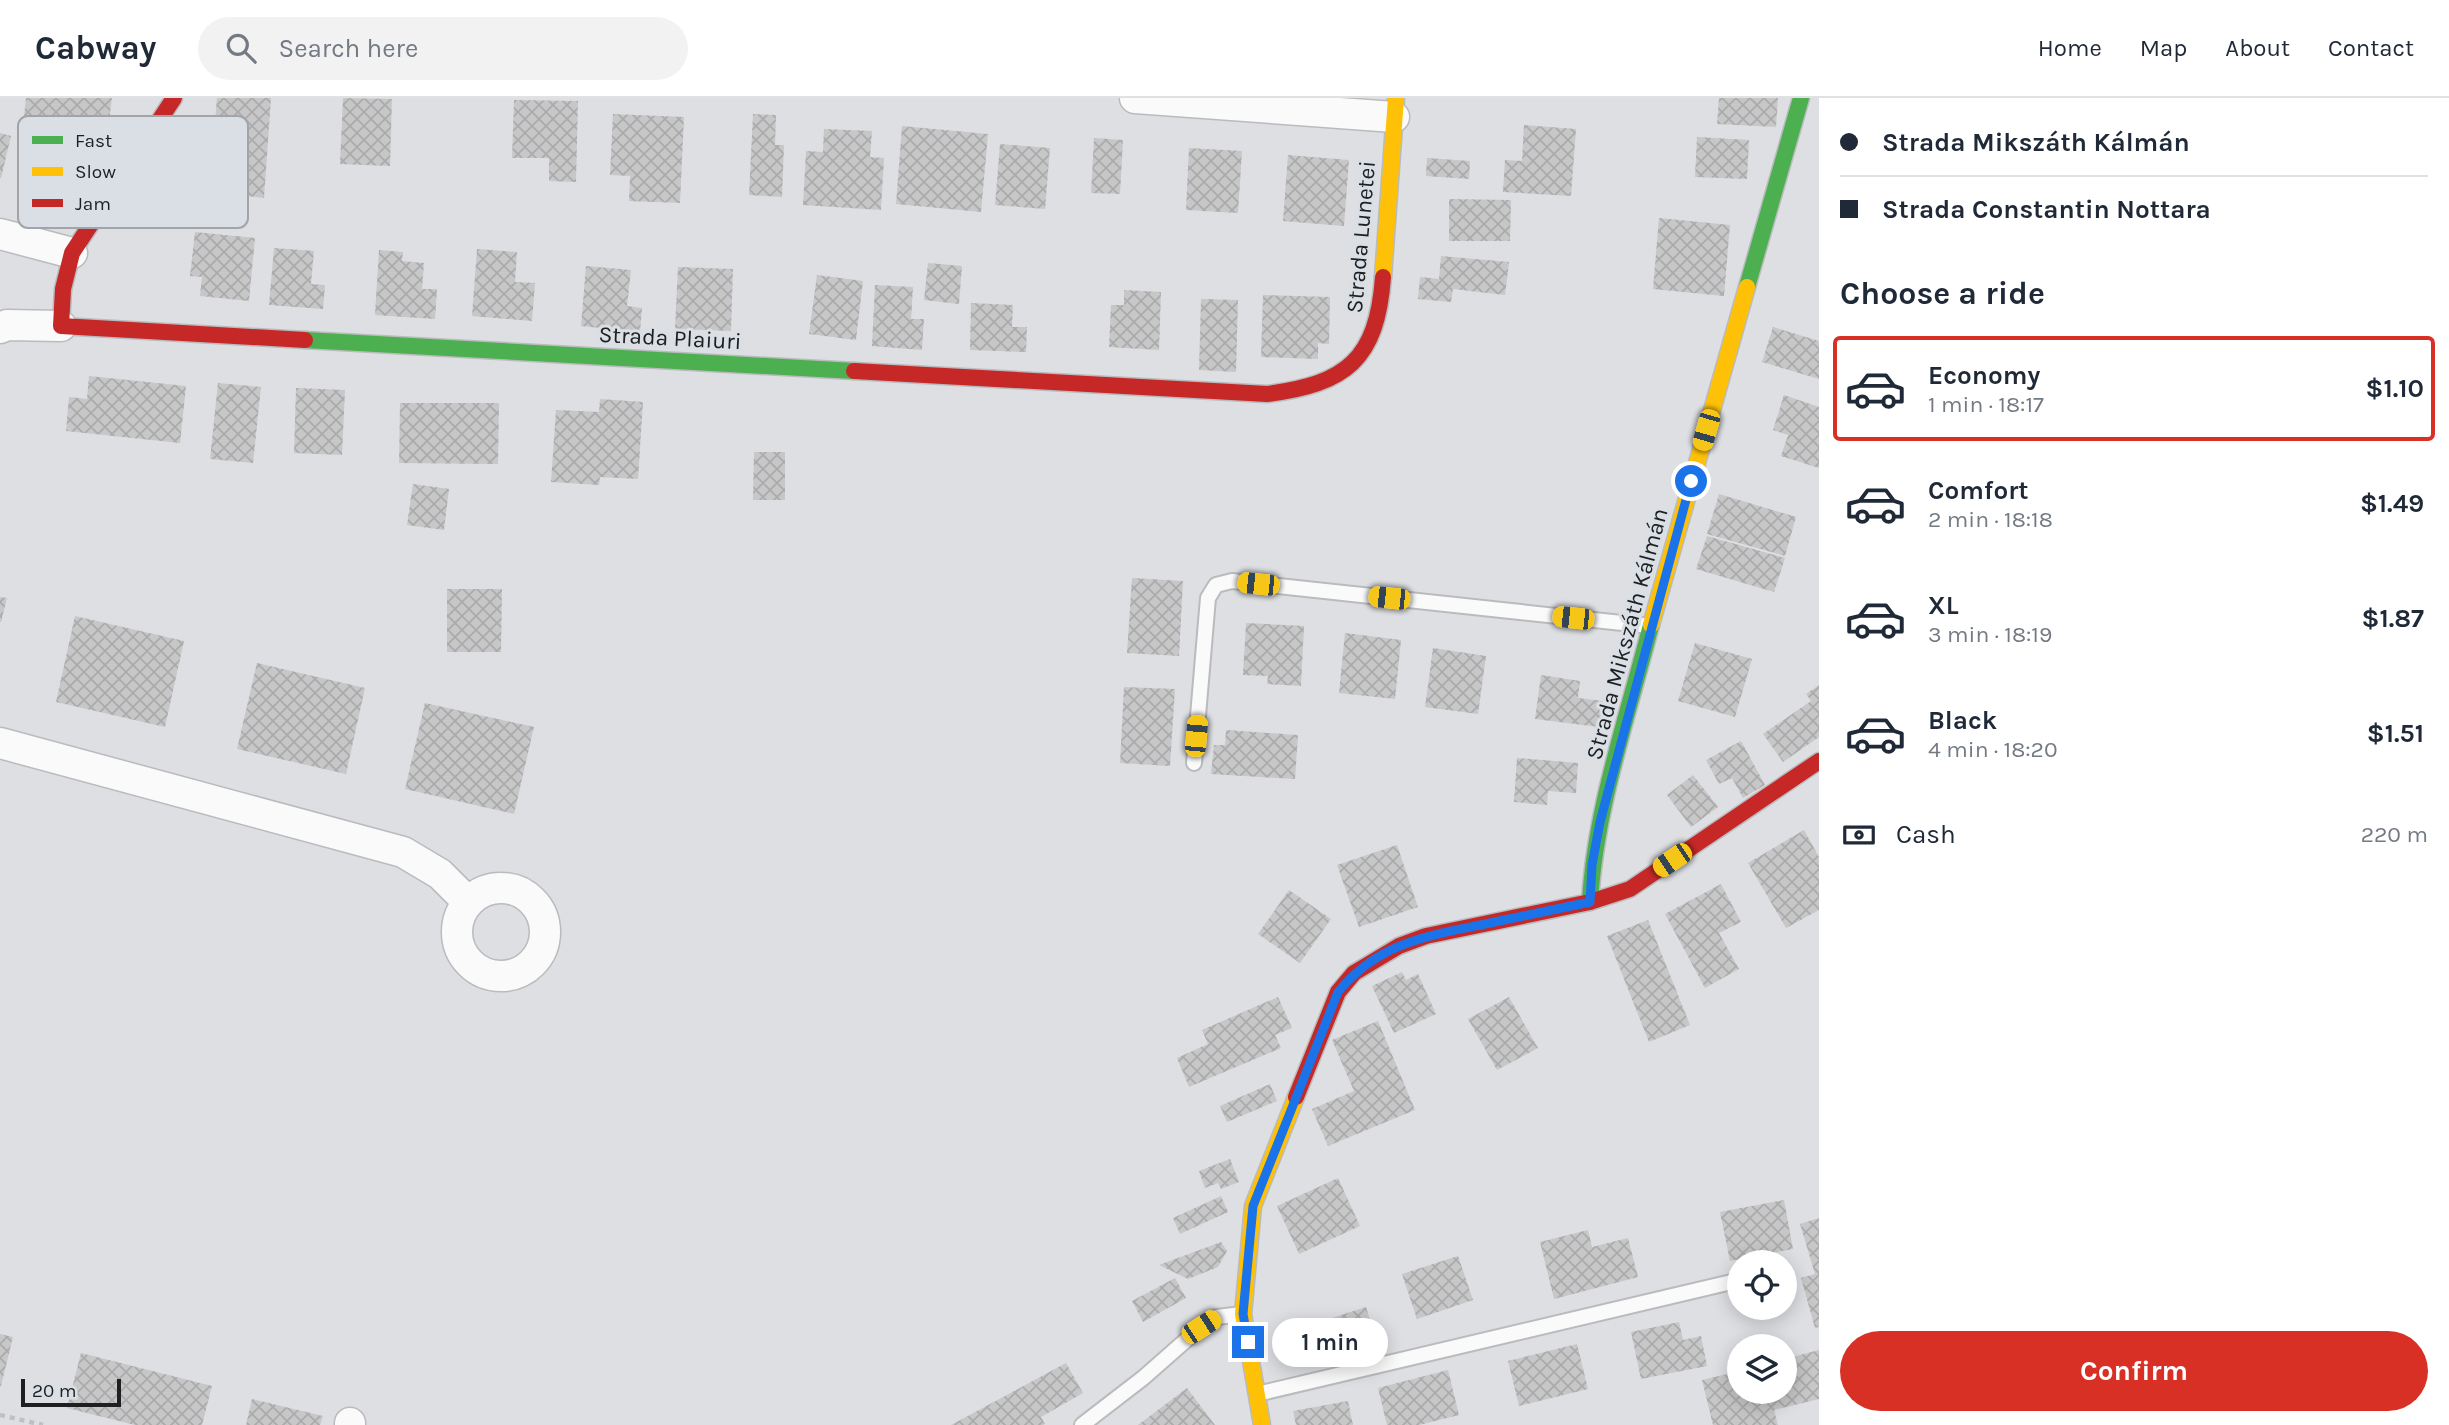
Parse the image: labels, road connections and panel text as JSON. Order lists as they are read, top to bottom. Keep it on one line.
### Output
{"streets":{"street":["Strada Lunetei","Strada Plaiuri","Strada Mikszáth Kálmán"]},"crossings":[["Strada Lunetei","Strada Plaiuri"]],"legend":["Fast","Slow","Jam"],"scale_bar":"20 m","page":{"header":"Cabway","search":"Search here","nav":["Home","Map","About","Contact"],"banner":["Strada Mikszáth Kálmán","Strada Constantin Nottara"],"heading":"Choose a ride","list":[{"name":"Economy","note":"1 min · 18:17","value":"$1.10"},{"name":"Comfort","note":"2 min · 18:18","value":"$1.49"},{"name":"XL","note":"3 min · 18:19","value":"$1.87"},{"name":"Black","note":"4 min · 18:20","value":"$1.51"}],"pay":["Cash","220 m"],"buttons":"Confirm","bubble":"1 min","scale":"20 m"}}
